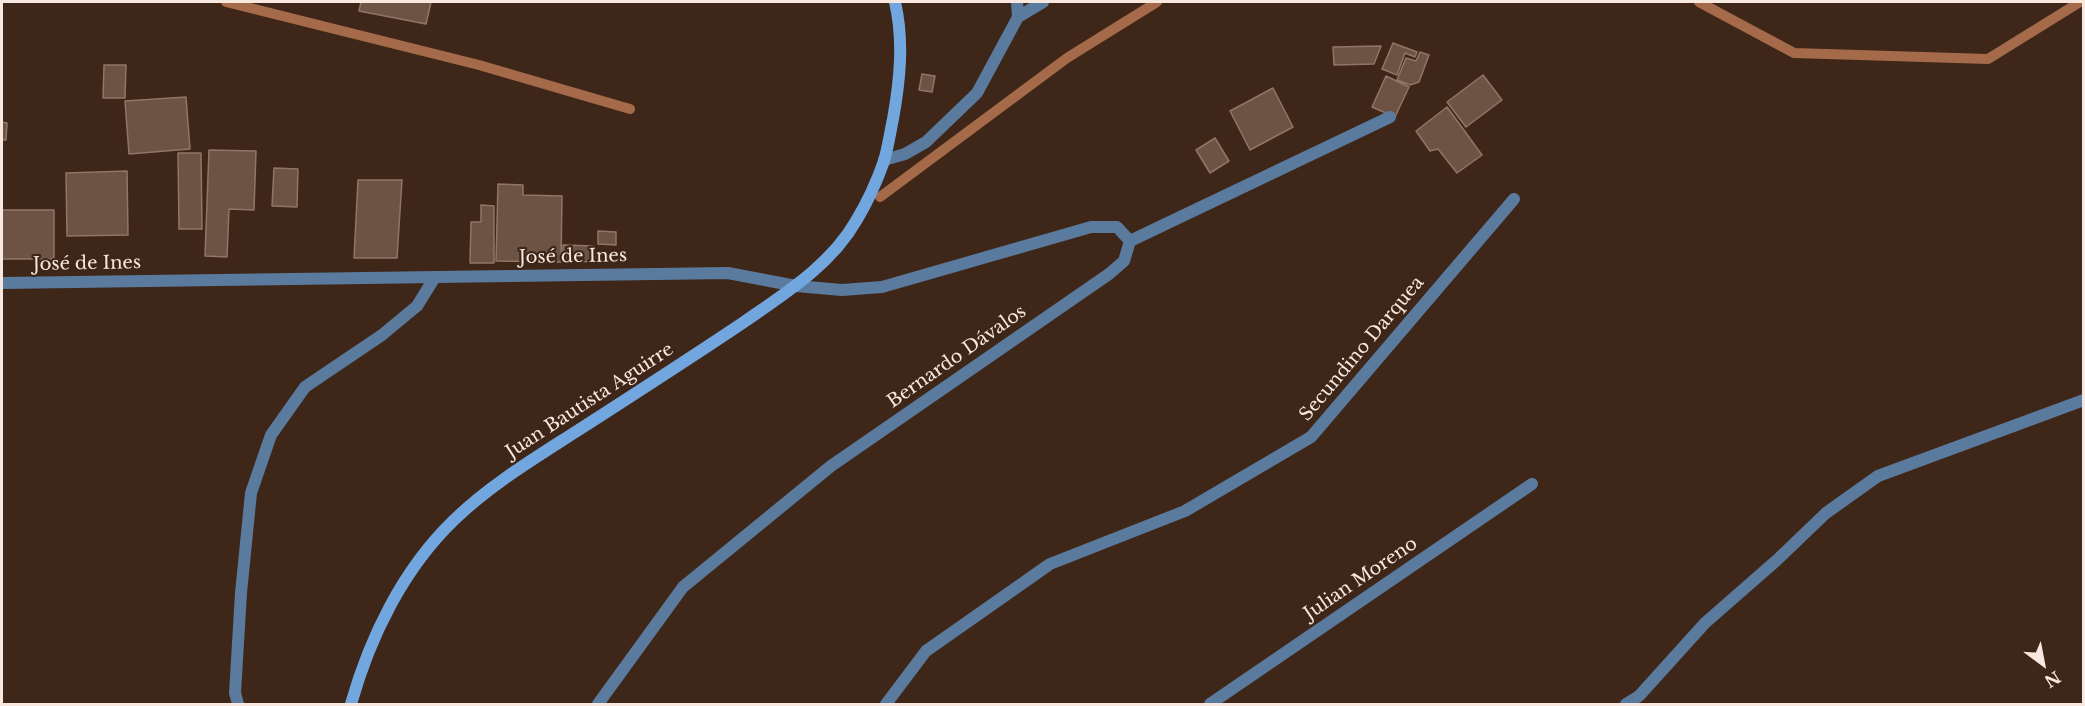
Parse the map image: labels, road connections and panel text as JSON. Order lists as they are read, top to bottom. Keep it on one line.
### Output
{"streets":{"main road":["Juan Bautista Aguirre"],"street":["José de Ines","Secundino Darquea","Bernardo Dávalos","Julian Moreno"]},"crossings":[["José de Ines","Bernardo Dávalos"],["José de Ines","Juan Bautista Aguirre"]],"north":"bottom right"}
